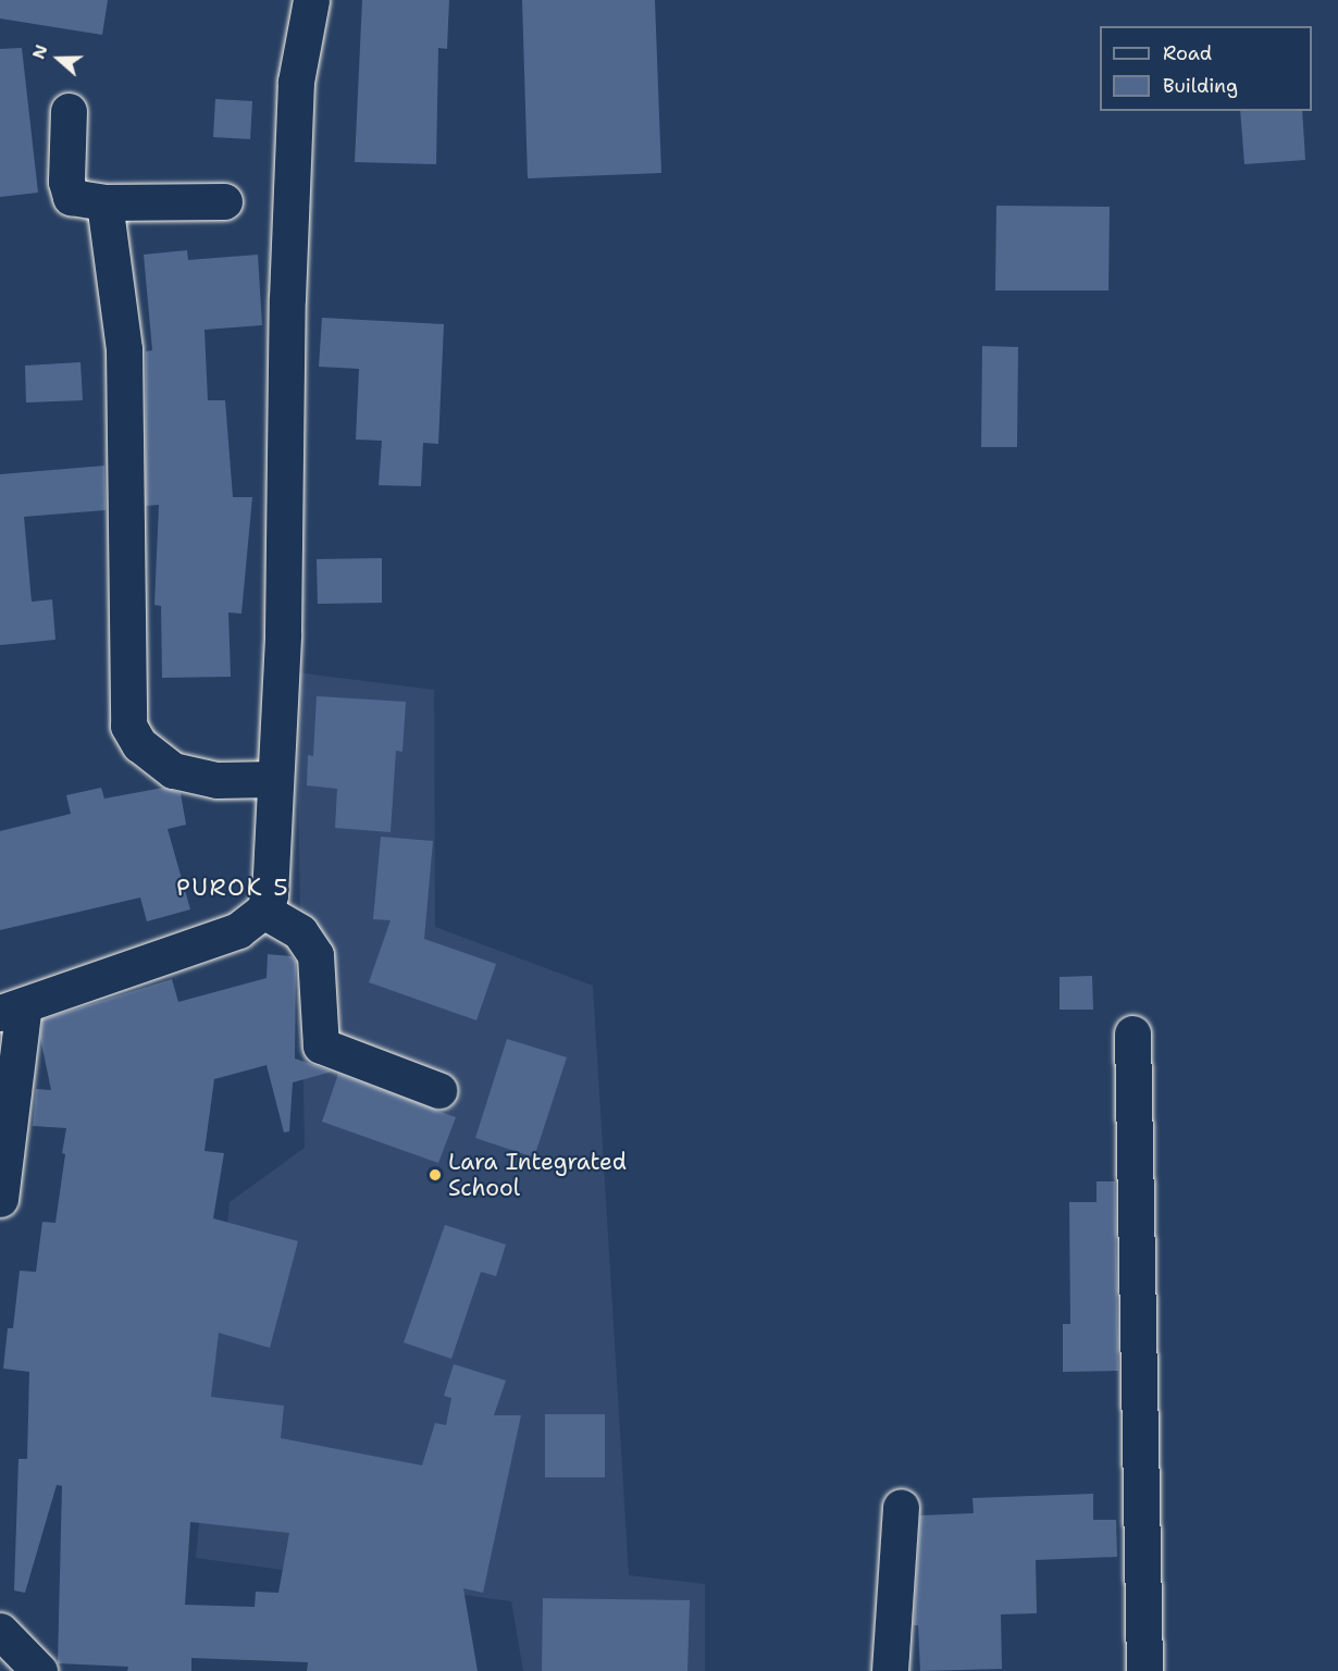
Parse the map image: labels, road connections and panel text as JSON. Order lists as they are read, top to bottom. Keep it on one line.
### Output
{"districts":["PUROK 5"],"places":["Lara Integrated School"],"legend":["Road","Building"],"north":"left"}
